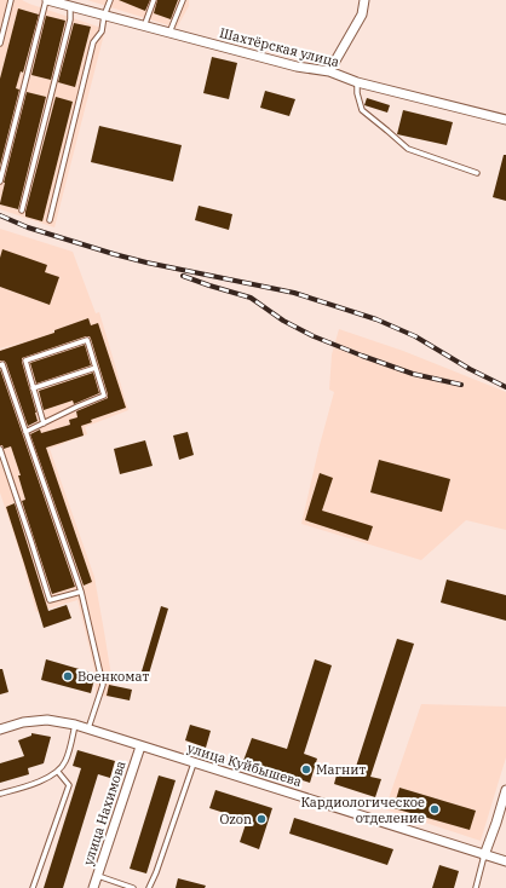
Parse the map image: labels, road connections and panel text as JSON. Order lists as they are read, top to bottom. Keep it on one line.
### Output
{"streets":{"street":["Шахтёрская улица","улица Куйбышева","улица Нахимова"]},"crossings":[["улица Куйбышева","улица Нахимова"]],"places":["Военкомат","Магнит","Кардиологическое отделение","Ozon"]}
